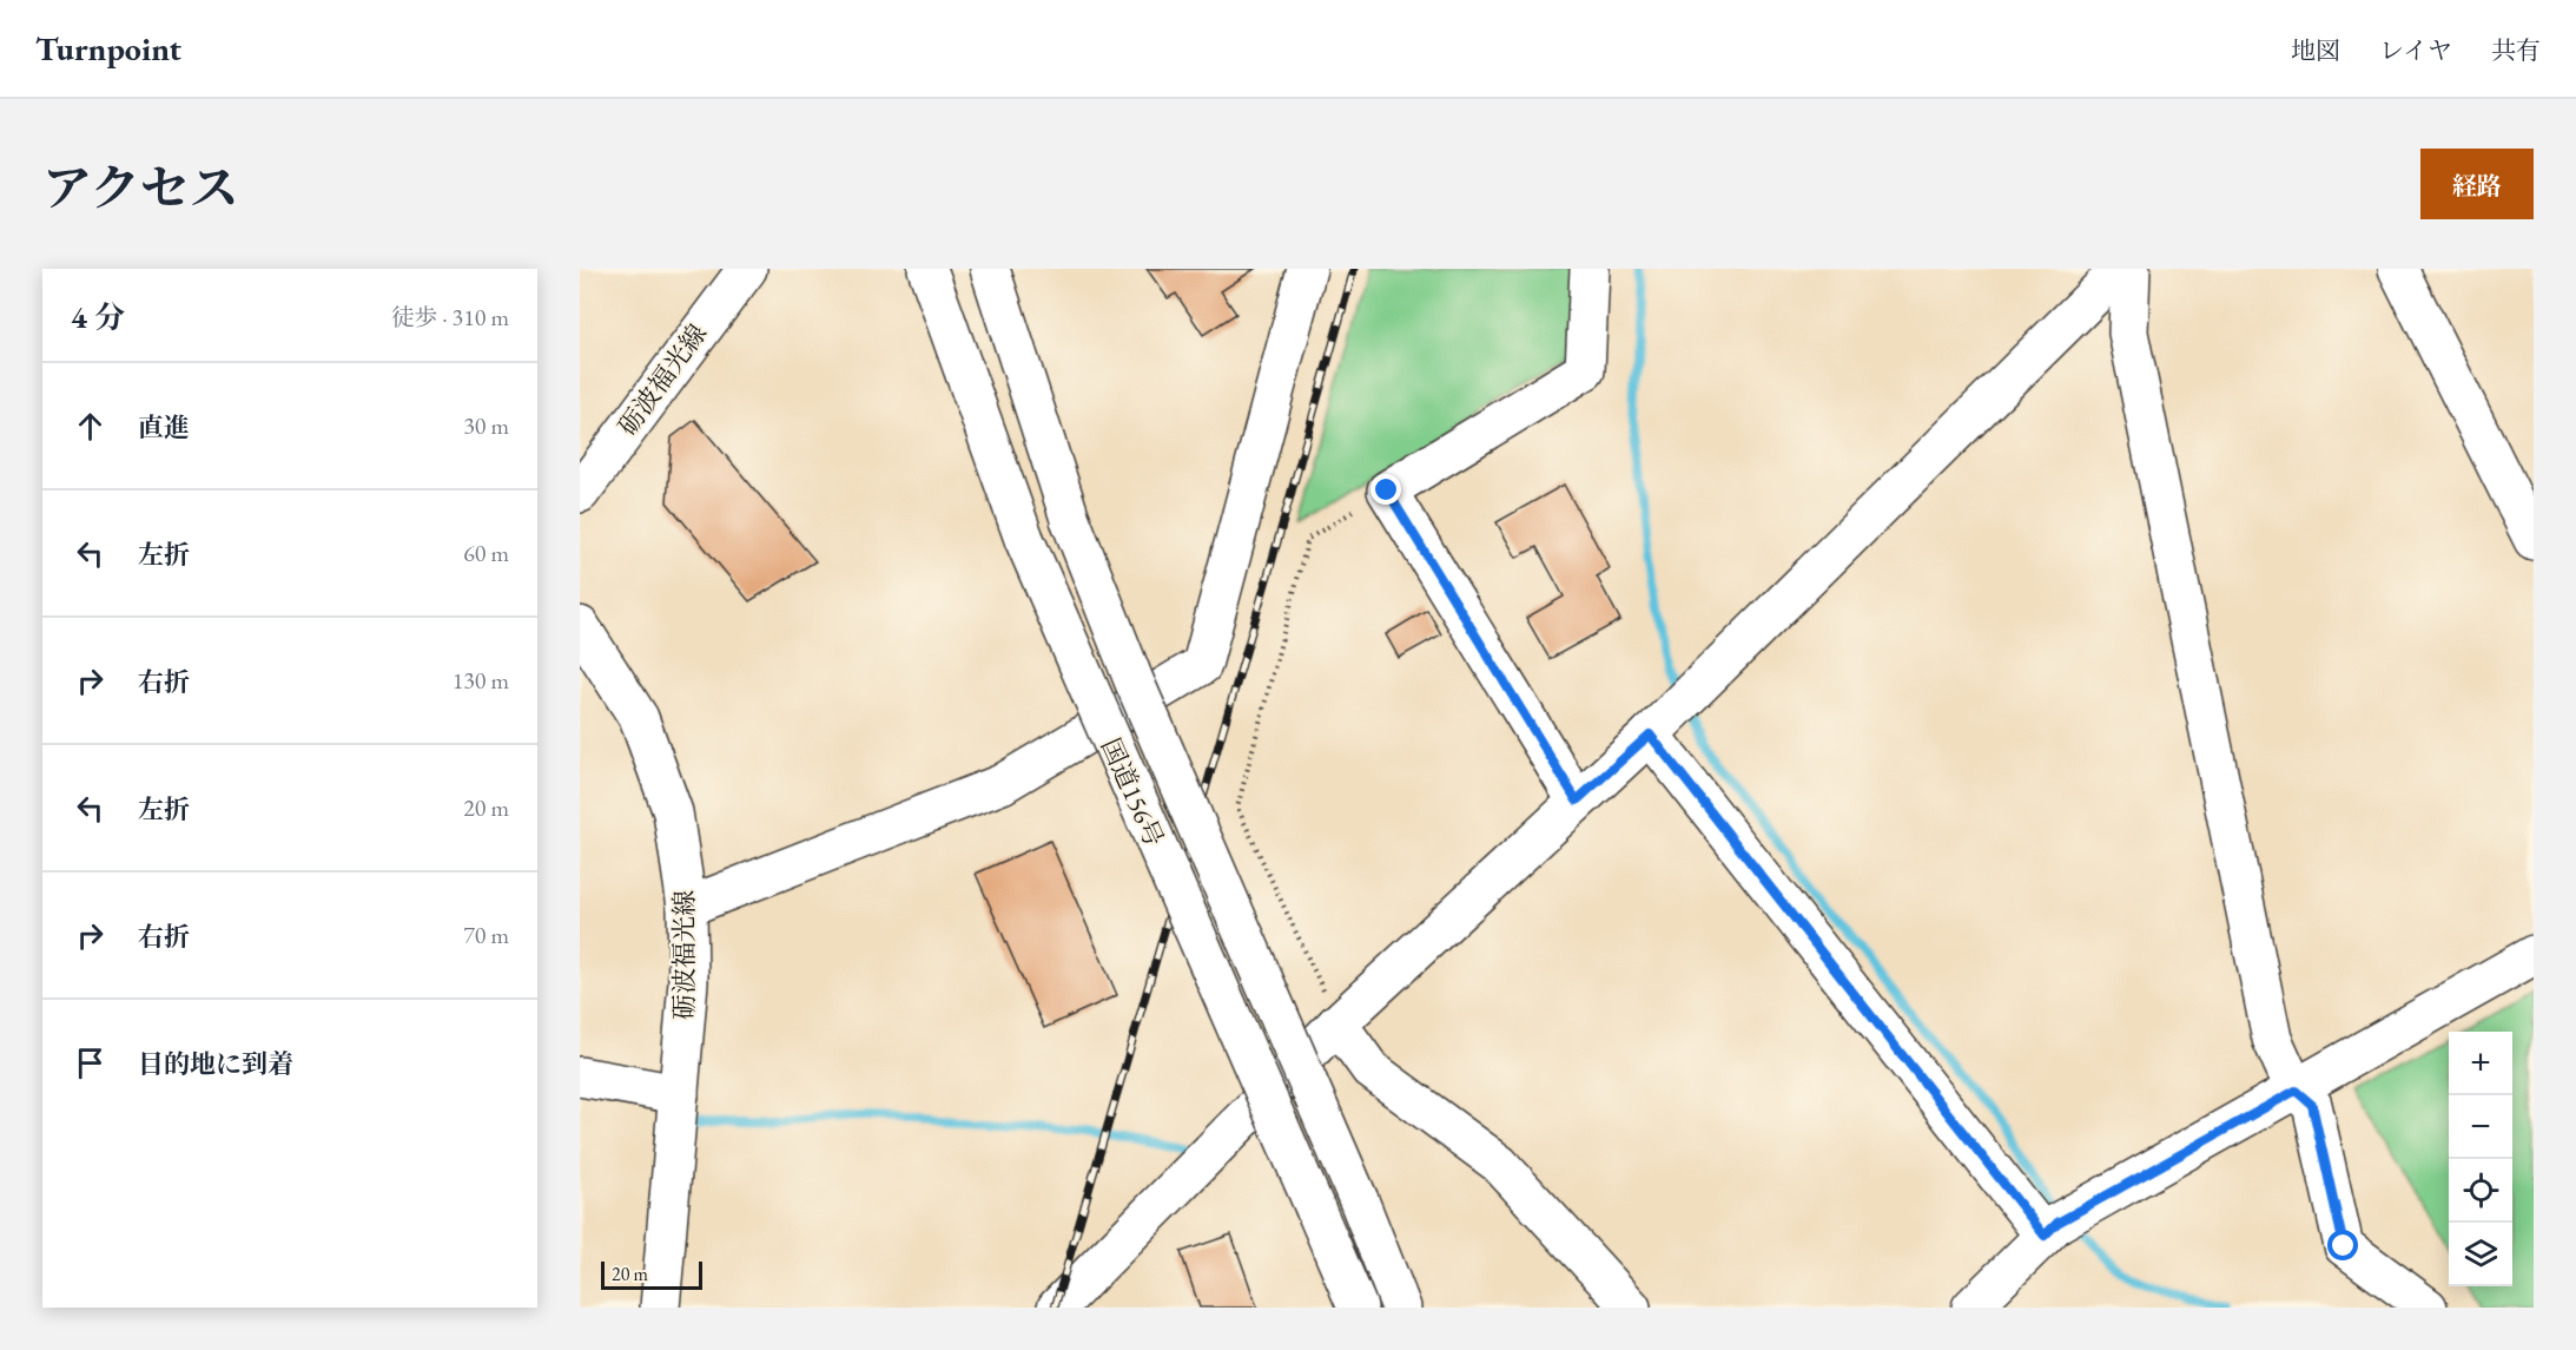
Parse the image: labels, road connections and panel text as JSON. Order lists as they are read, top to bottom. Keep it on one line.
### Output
{"streets":{"main road":["砺波福光線","国道156号"]},"scale_bar":"20 m","page":{"header":"Turnpoint","nav":["地図","レイヤ","共有"],"title":"アクセス","buttons":"経路","heading":["4 分","徒歩 · 310 m"],"list":[["直進","30 m"],["左折","60 m"],["右折","130 m"],["左折","20 m"],["右折","70 m"],"目的地に到着"],"map_buttons":["+","−"],"scale":"20 m"}}
